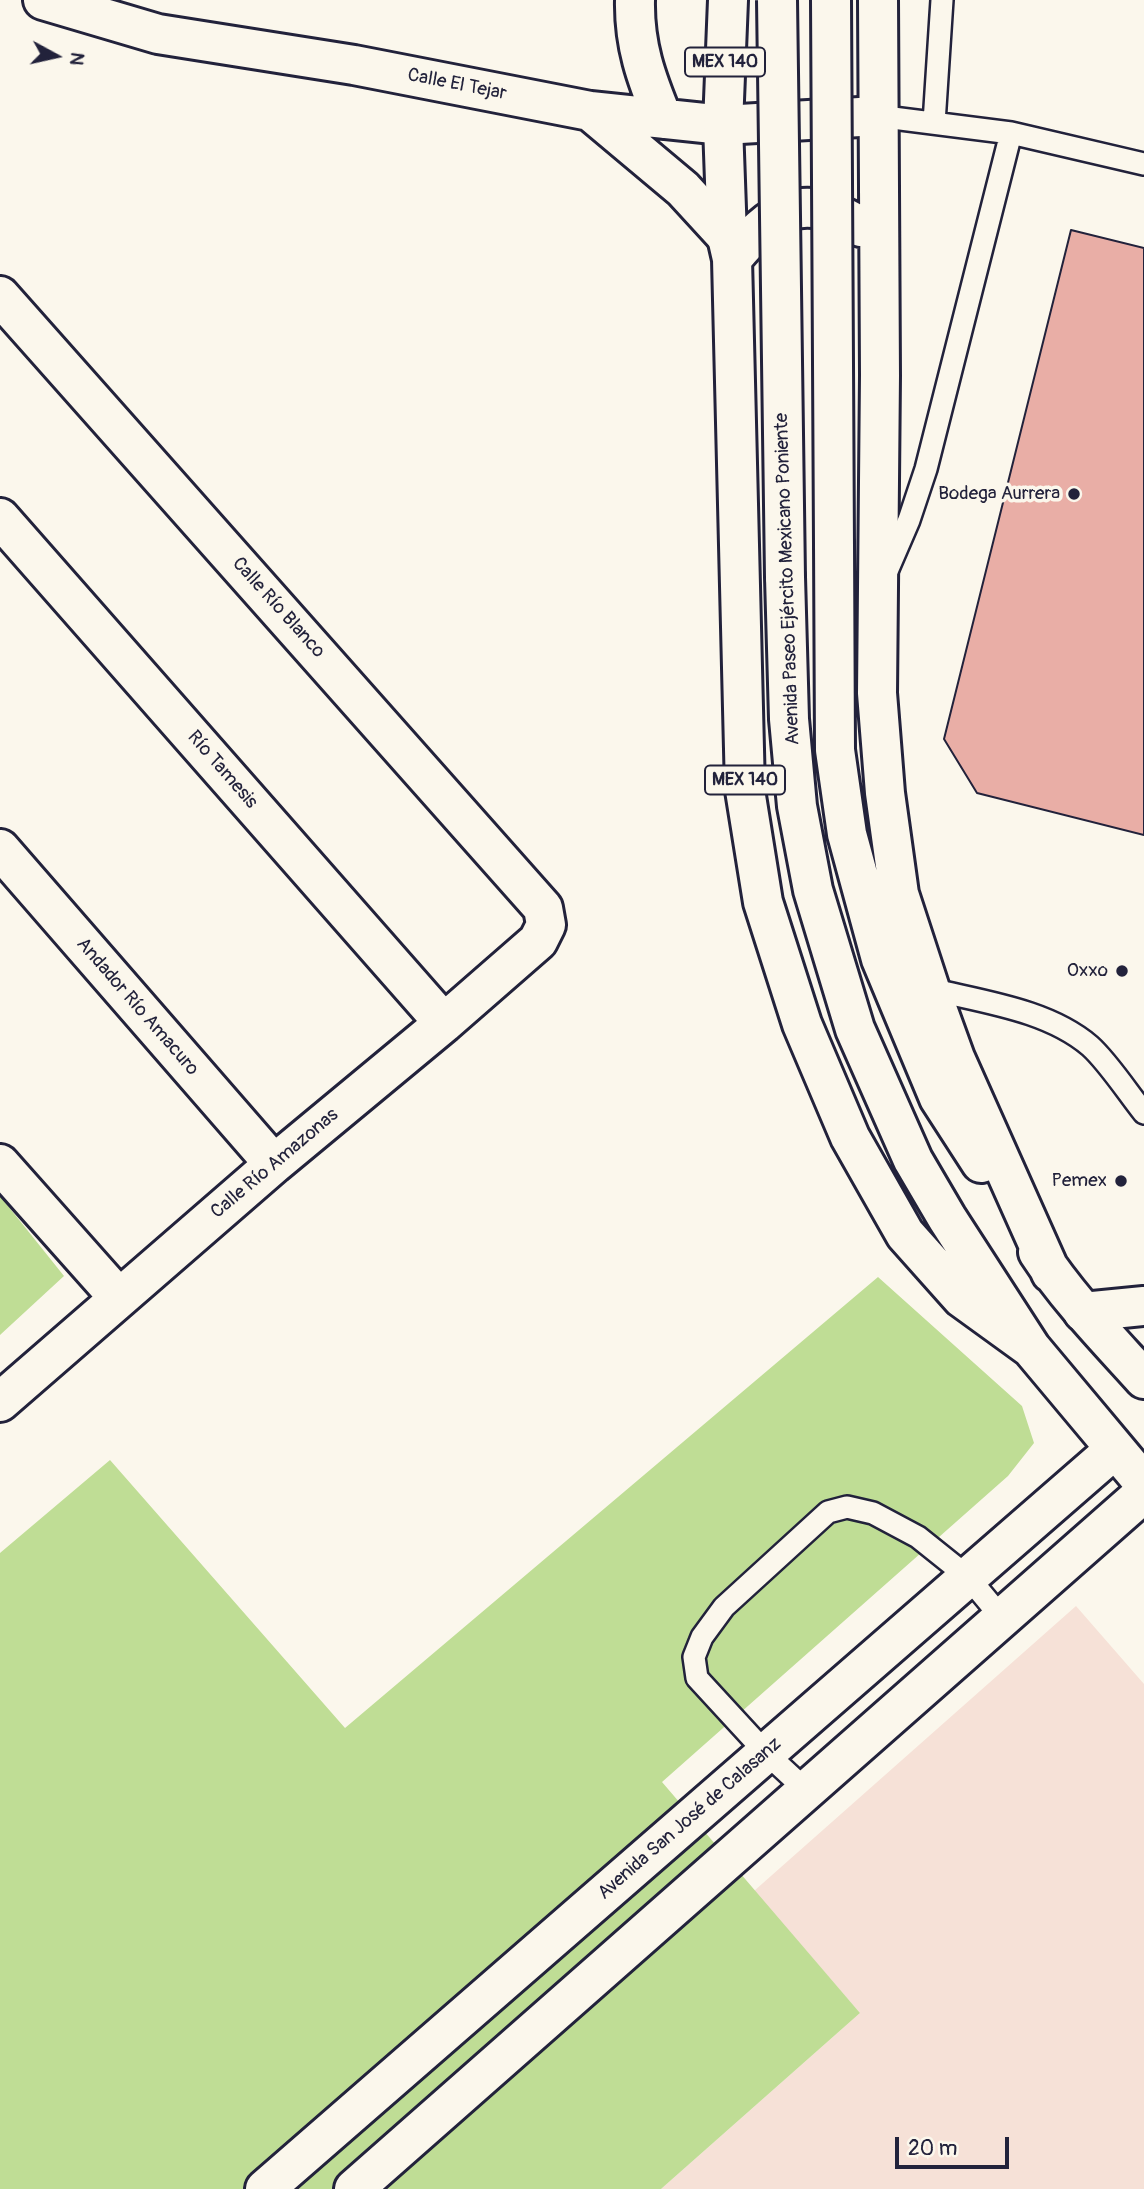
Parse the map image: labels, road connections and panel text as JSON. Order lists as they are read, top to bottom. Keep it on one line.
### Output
{"streets":{"main road":["MEX 140","Calle El Tejar","Avenida Paseo Ejército Mexicano Poniente","Calle Río Blanco","Río Tamesis","Andador Río Amacuro","Calle Río Amazonas","Avenida San José de Calasanz"]},"crossings":[["MEX 140","Calle El Tejar"],["MEX 140","Avenida Paseo Ejército Mexicano Poniente"],["Avenida Paseo Ejército Mexicano Poniente","Avenida San José de Calasanz"],["Calle Río Blanco","Calle Río Amazonas"],["Río Tamesis","Calle Río Amazonas"],["Andador Río Amacuro","Calle Río Amazonas"]],"places":["Bodega Aurrera","Oxxo","Pemex"],"scale_bar":"20 m","north":"right"}
